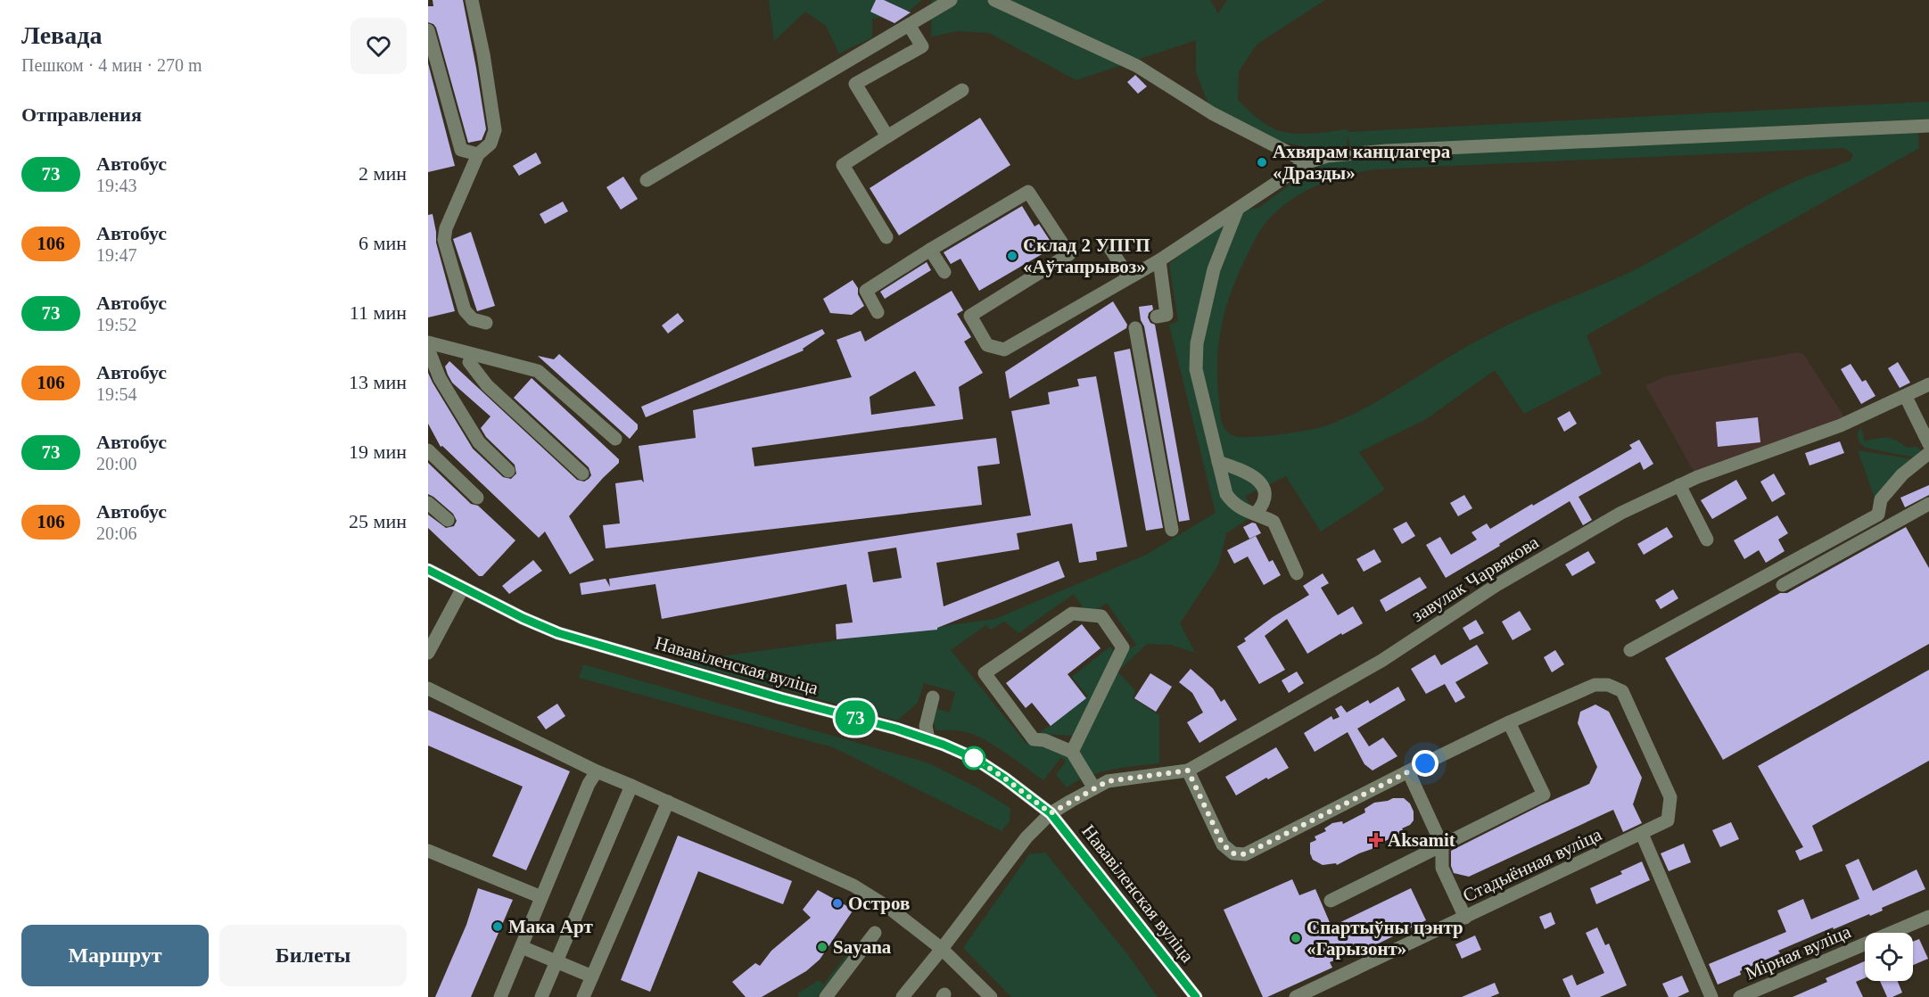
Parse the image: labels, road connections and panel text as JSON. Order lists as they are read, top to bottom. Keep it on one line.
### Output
{"streets":{"street":["завулак Чарвякова","Нававіленская вуліца","Стадыённая вуліца","Мірная вуліца"]},"crossings":[["завулак Чарвякова","Нававіленская вуліца"]],"places":{"other":["Ахвярам канцлагера «Дразды»","Склад 2 УПГП «Аўтапрывоз»","Остров","Мака Арт","Спартыўны цэнтр «Гарызонт»","Sayana"],"health":["Aksamit"]},"lines":["bus line 73"],"page":{"heading":[["Левада","Пешком · 4 мин · 270 m"],"Отправления"],"on_map":"73","list":[{"mark":"73","name":"Автобус","note":"19:43","value":"2 мин"},{"mark":"106","name":"Автобус","note":"19:47","value":"6 мин"},{"mark":"73","name":"Автобус","note":"19:52","value":"11 мин"},{"mark":"106","name":"Автобус","note":"19:54","value":"13 мин"},{"mark":"73","name":"Автобус","note":"20:00","value":"19 мин"},{"mark":"106","name":"Автобус","note":"20:06","value":"25 мин"}],"buttons":["Маршрут","Билеты"]}}
